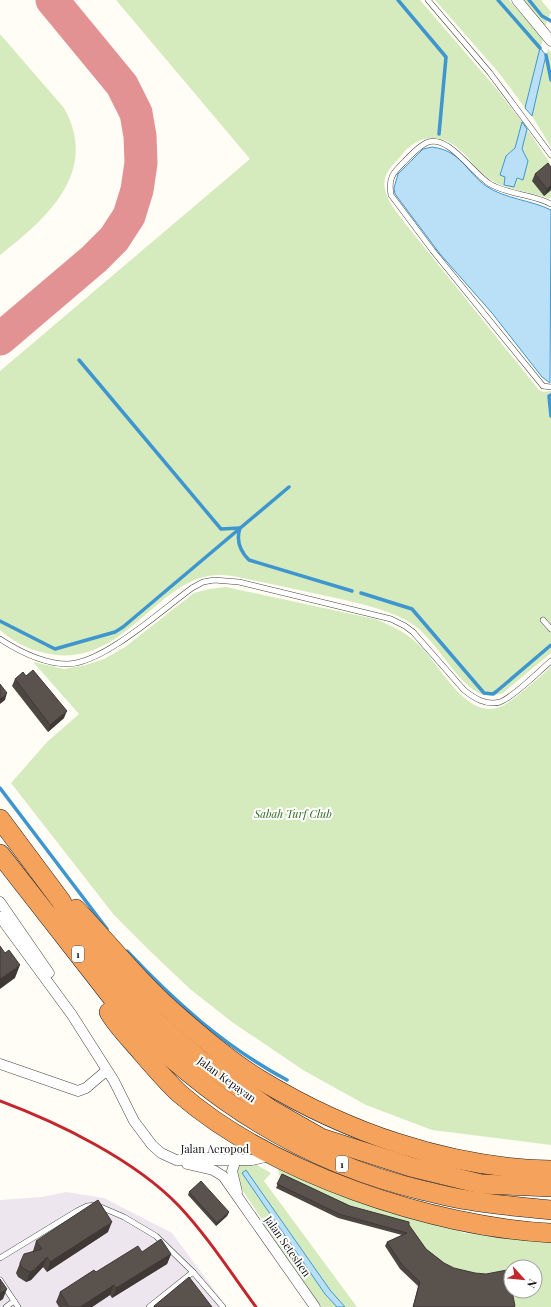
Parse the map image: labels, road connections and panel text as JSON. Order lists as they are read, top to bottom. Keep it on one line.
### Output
{"streets":{"highway":["1","Jalan Kepayan"],"street":["Jalan Aeropod","Jalan Seteshen"]},"crossings":[["Jalan Aeropod","Jalan Seteshen"]],"parks":["Sabah Turf Club"],"north":"bottom right"}
